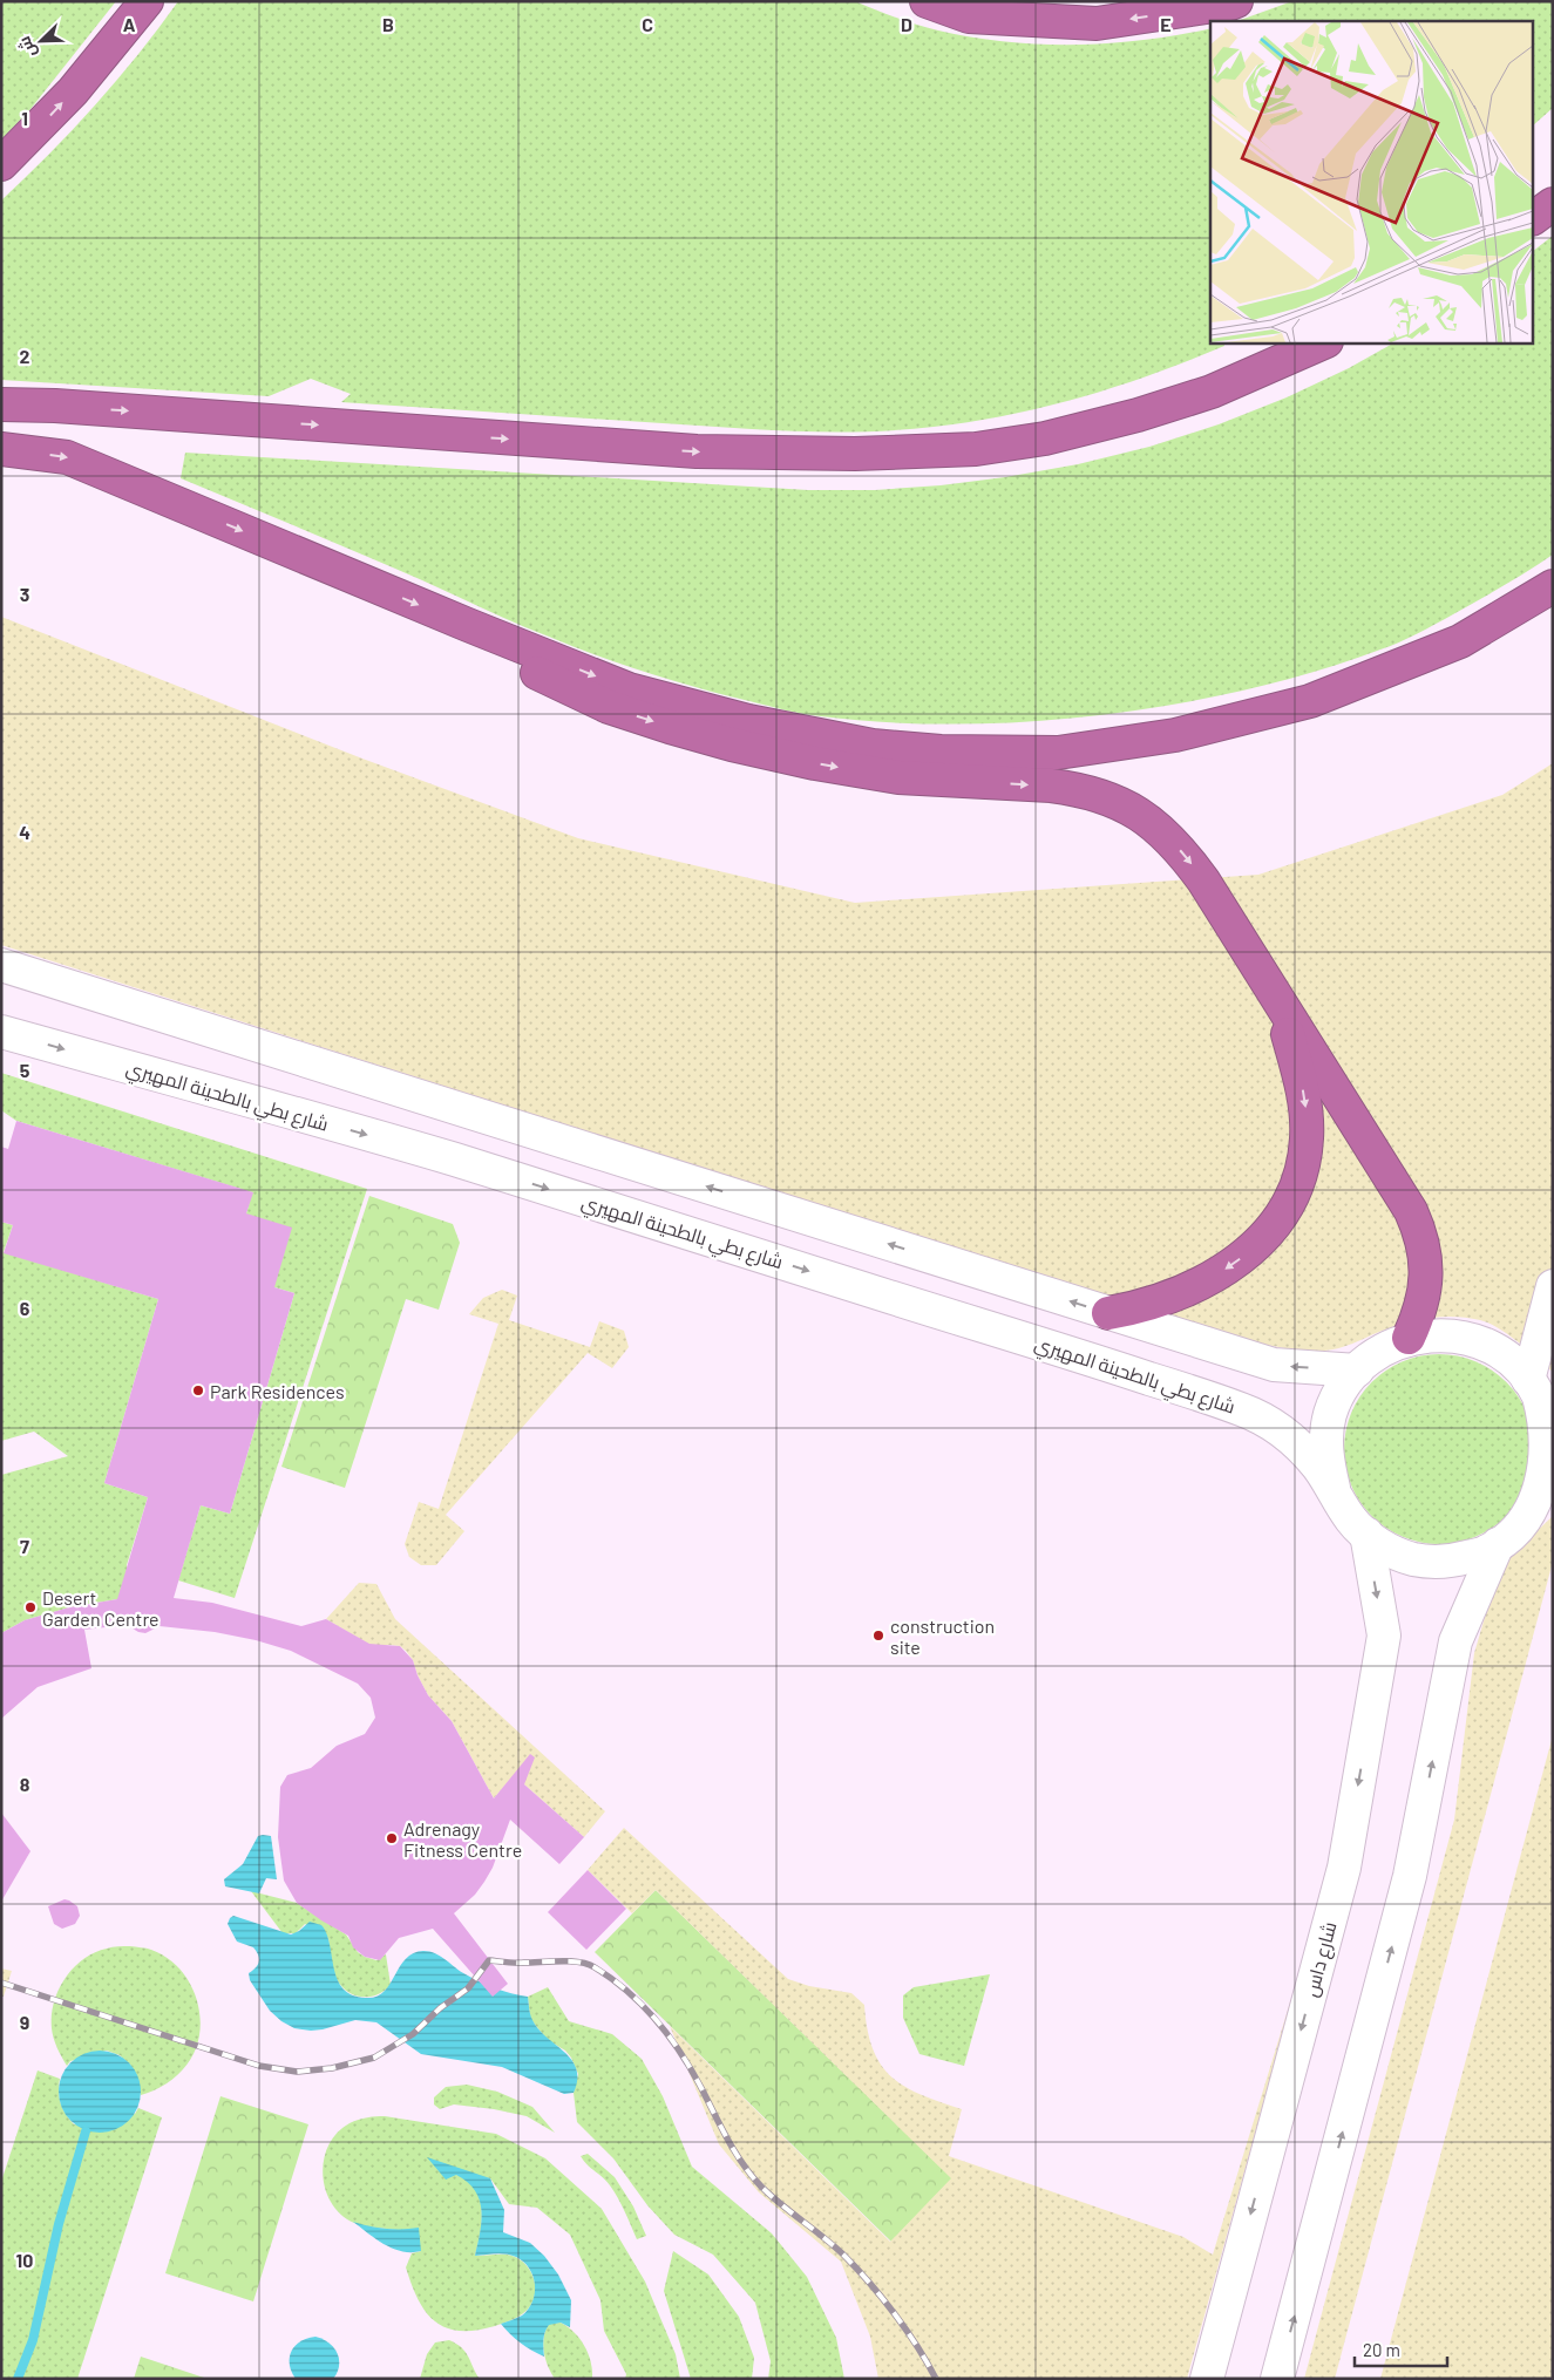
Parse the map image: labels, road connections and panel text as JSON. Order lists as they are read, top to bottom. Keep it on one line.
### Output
{"streets":{"street":["شارع بطي بالطحينة المهيري","شارع داس"]},"crossings":[["شارع بطي بالطحينة المهيري","شارع داس"]],"places":["Park Residences","Desert Garden Centre","construction site","Adrenagy Fitness Centre"],"scale_bar":"20 m","north":"bottom left","grid":{"columns":["A","B","C","D","E"],"rows":["1","2","3","4","5","6","7","8","9","10"]}}
